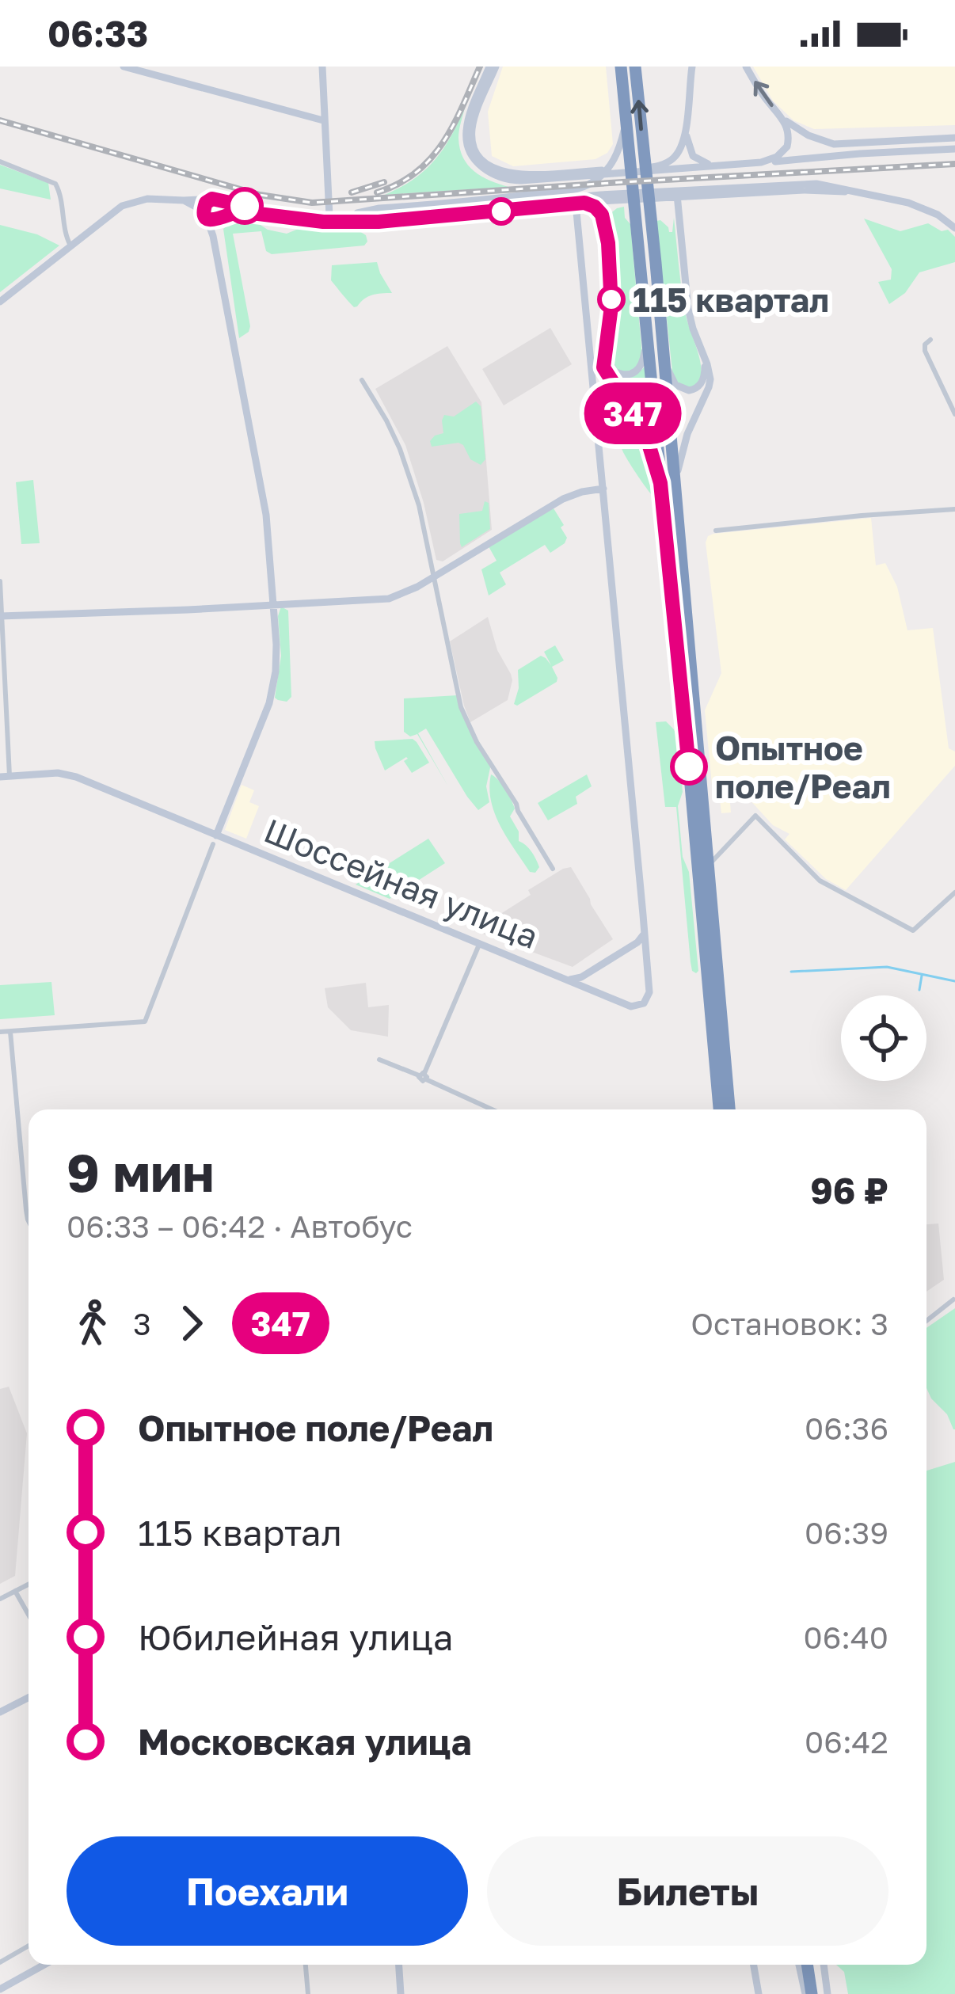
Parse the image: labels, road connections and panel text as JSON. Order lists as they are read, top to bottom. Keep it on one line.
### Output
{"streets":{"main road":["Шоссейная улица"]},"places":["115 квартал","Опытное поле/Реал"],"lines":["bus line 347"],"page":{"status":"06:33","on_map":"347","heading":["9 мин","06:33 – 06:42 · Автобус","96 ₽"],"legs":["3","347","Остановок: 3"],"list":[{"name":"Опытное поле/Реал","value":"06:36"},{"name":"115 квартал","value":"06:39"},{"name":"Юбилейная улица","value":"06:40"},{"name":"Московская улица","value":"06:42"}],"buttons":["Поехали","Билеты"]}}
